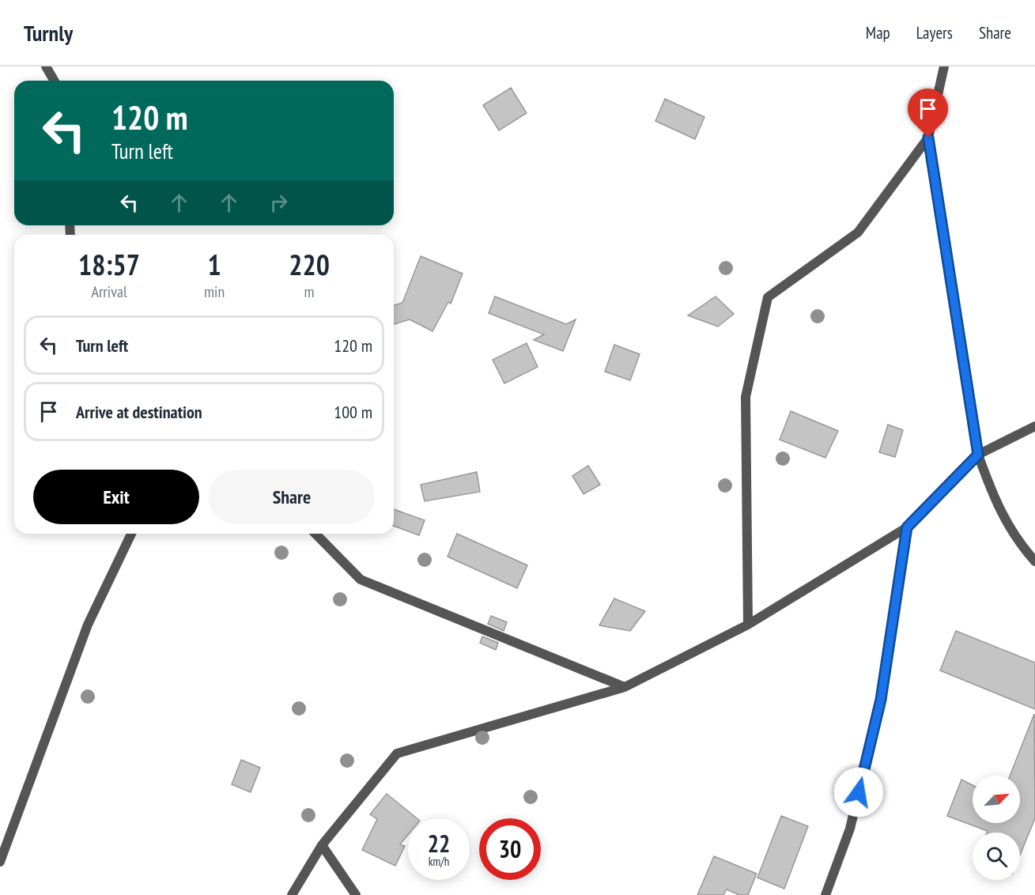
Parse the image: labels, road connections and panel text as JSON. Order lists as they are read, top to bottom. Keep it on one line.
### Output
{"north":"top right","page":{"header":"Turnly","nav":["Map","Layers","Share"],"turn":["120 m","Turn left"],"eta":["18:57","Arrival","1","min","220","m"],"list":[{"name":"Turn left","value":"120 m"},{"name":"Arrive at destination","value":"100 m"}],"buttons":["Exit","Share"],"speed":"22 km/h","limit":"30"}}
